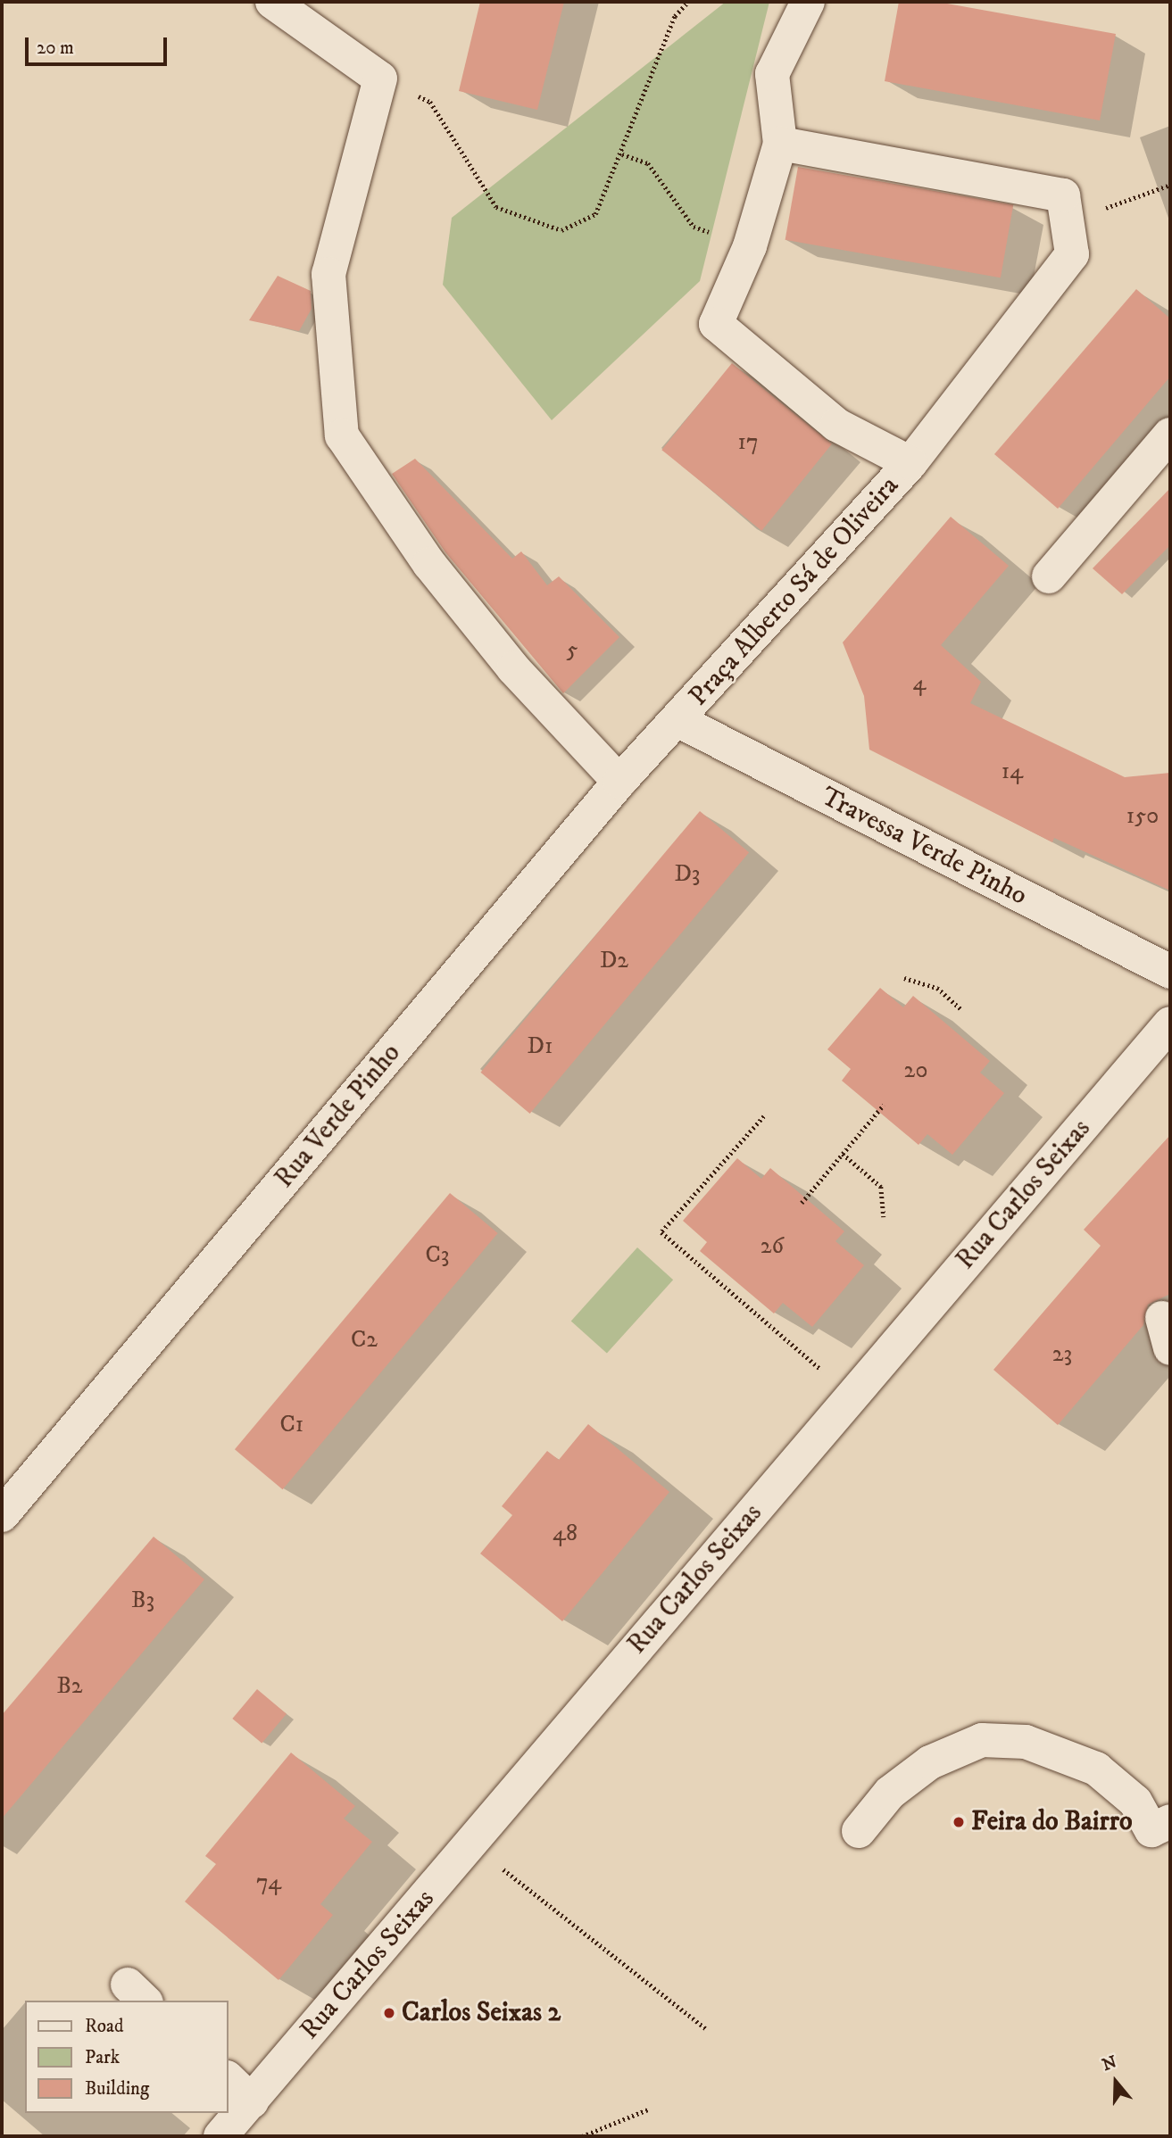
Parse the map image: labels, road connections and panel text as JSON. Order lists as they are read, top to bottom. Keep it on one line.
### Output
{"streets":{"street":["Praça Alberto Sá de Oliveira","Travessa Verde Pinho","Rua Verde Pinho","Rua Carlos Seixas"]},"crossings":[["Praça Alberto Sá de Oliveira","Travessa Verde Pinho"],["Praça Alberto Sá de Oliveira","Rua Verde Pinho"],["Travessa Verde Pinho","Rua Verde Pinho"]],"places":["Feira do Bairro","Carlos Seixas 2"],"house_numbers":["17","5","4","14","150","D3","D2","D1","20","26","C3","C2","23","C1","48","B3","B2","74"],"legend":["Road","Park","Building"],"scale_bar":"20 m","north":"top"}
